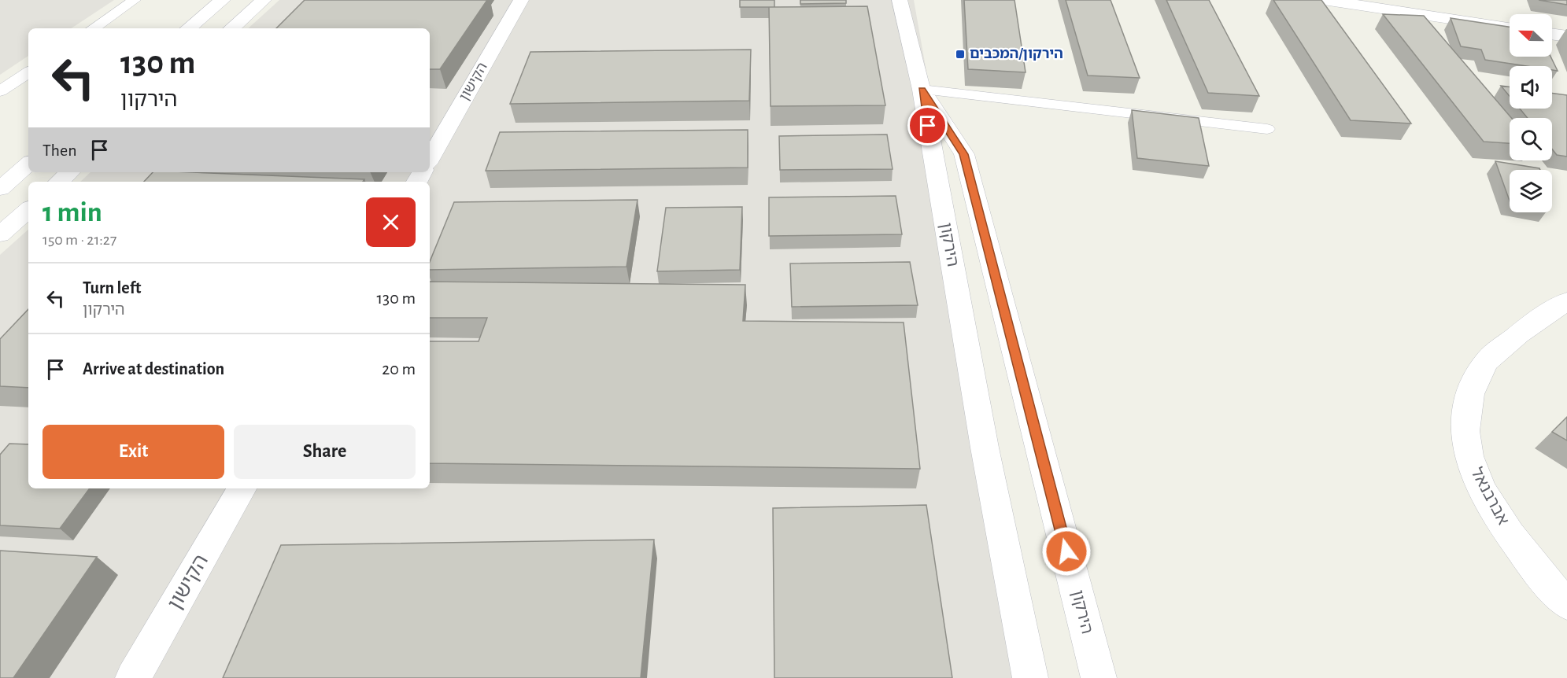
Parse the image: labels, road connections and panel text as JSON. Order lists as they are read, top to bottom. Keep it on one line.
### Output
{"streets":{"street":["הקישון","הירקון","אברבנאל"]},"places":{"transit":["הירקון/המכבים"]},"north":"left","page":{"turn":["130 m","הירקון"],"then":"Then","heading":["1 min","150 m · 21:27"],"list":[{"name":"Turn left","note":"הירקון","value":"130 m"},{"name":"Arrive at destination","value":"20 m"}],"buttons":["Exit","Share"]}}
